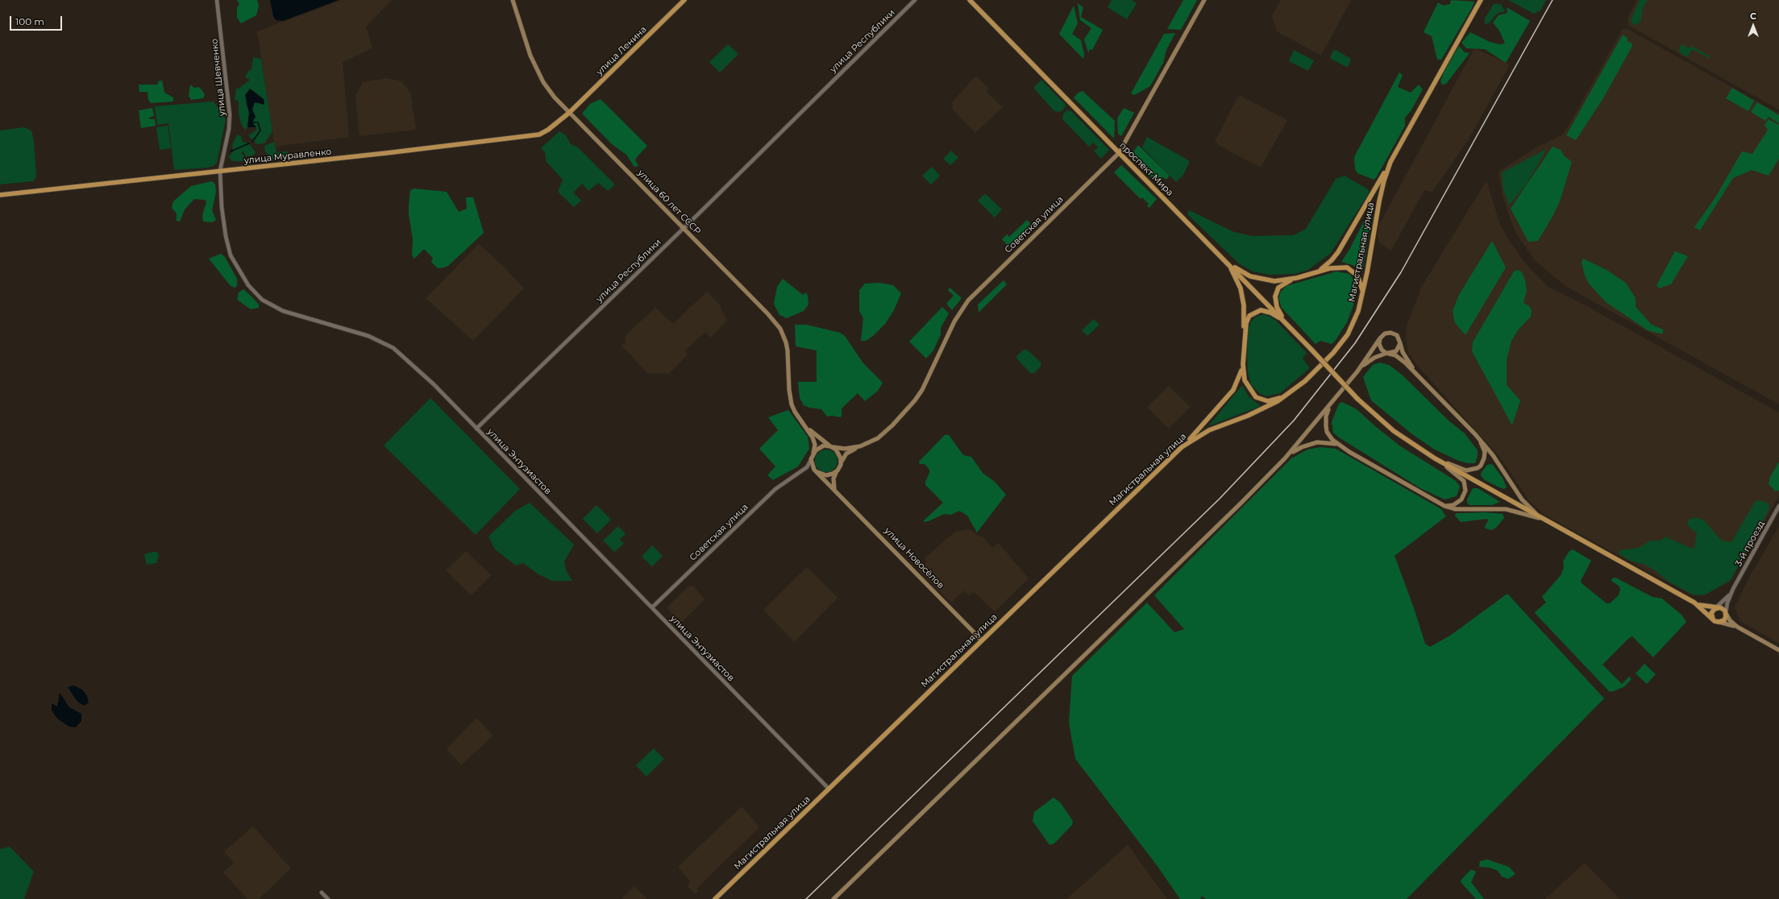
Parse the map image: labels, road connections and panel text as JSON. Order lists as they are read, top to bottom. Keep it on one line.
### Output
{"streets":{"main road":["улица Ленина","улица Муравленко","проспект Мира","улица 60 лет СССР","Советская улица","Магистральная улица","улица Новосёлов"],"street":["улица Республики","улица Шевченко","улица Энтузиастов","3-й проезд"]},"crossings":[["улица Республики","улица 60 лет СССР"],["улица Республики","улица Энтузиастов"],["улица Ленина","улица Муравленко"],["улица Ленина","улица 60 лет СССР"],["улица Шевченко","улица Муравленко"],["улица Шевченко","улица Энтузиастов"],["улица Муравленко","улица 60 лет СССР"],["улица Муравленко","улица Энтузиастов"],["проспект Мира","Советская улица"],["Советская улица","улица Энтузиастов"],["Советская улица","улица Новосёлов"],["Магистральная улица","улица Энтузиастов"],["Магистральная улица","улица Новосёлов"]],"scale_bar":"100 m","north":"top"}
